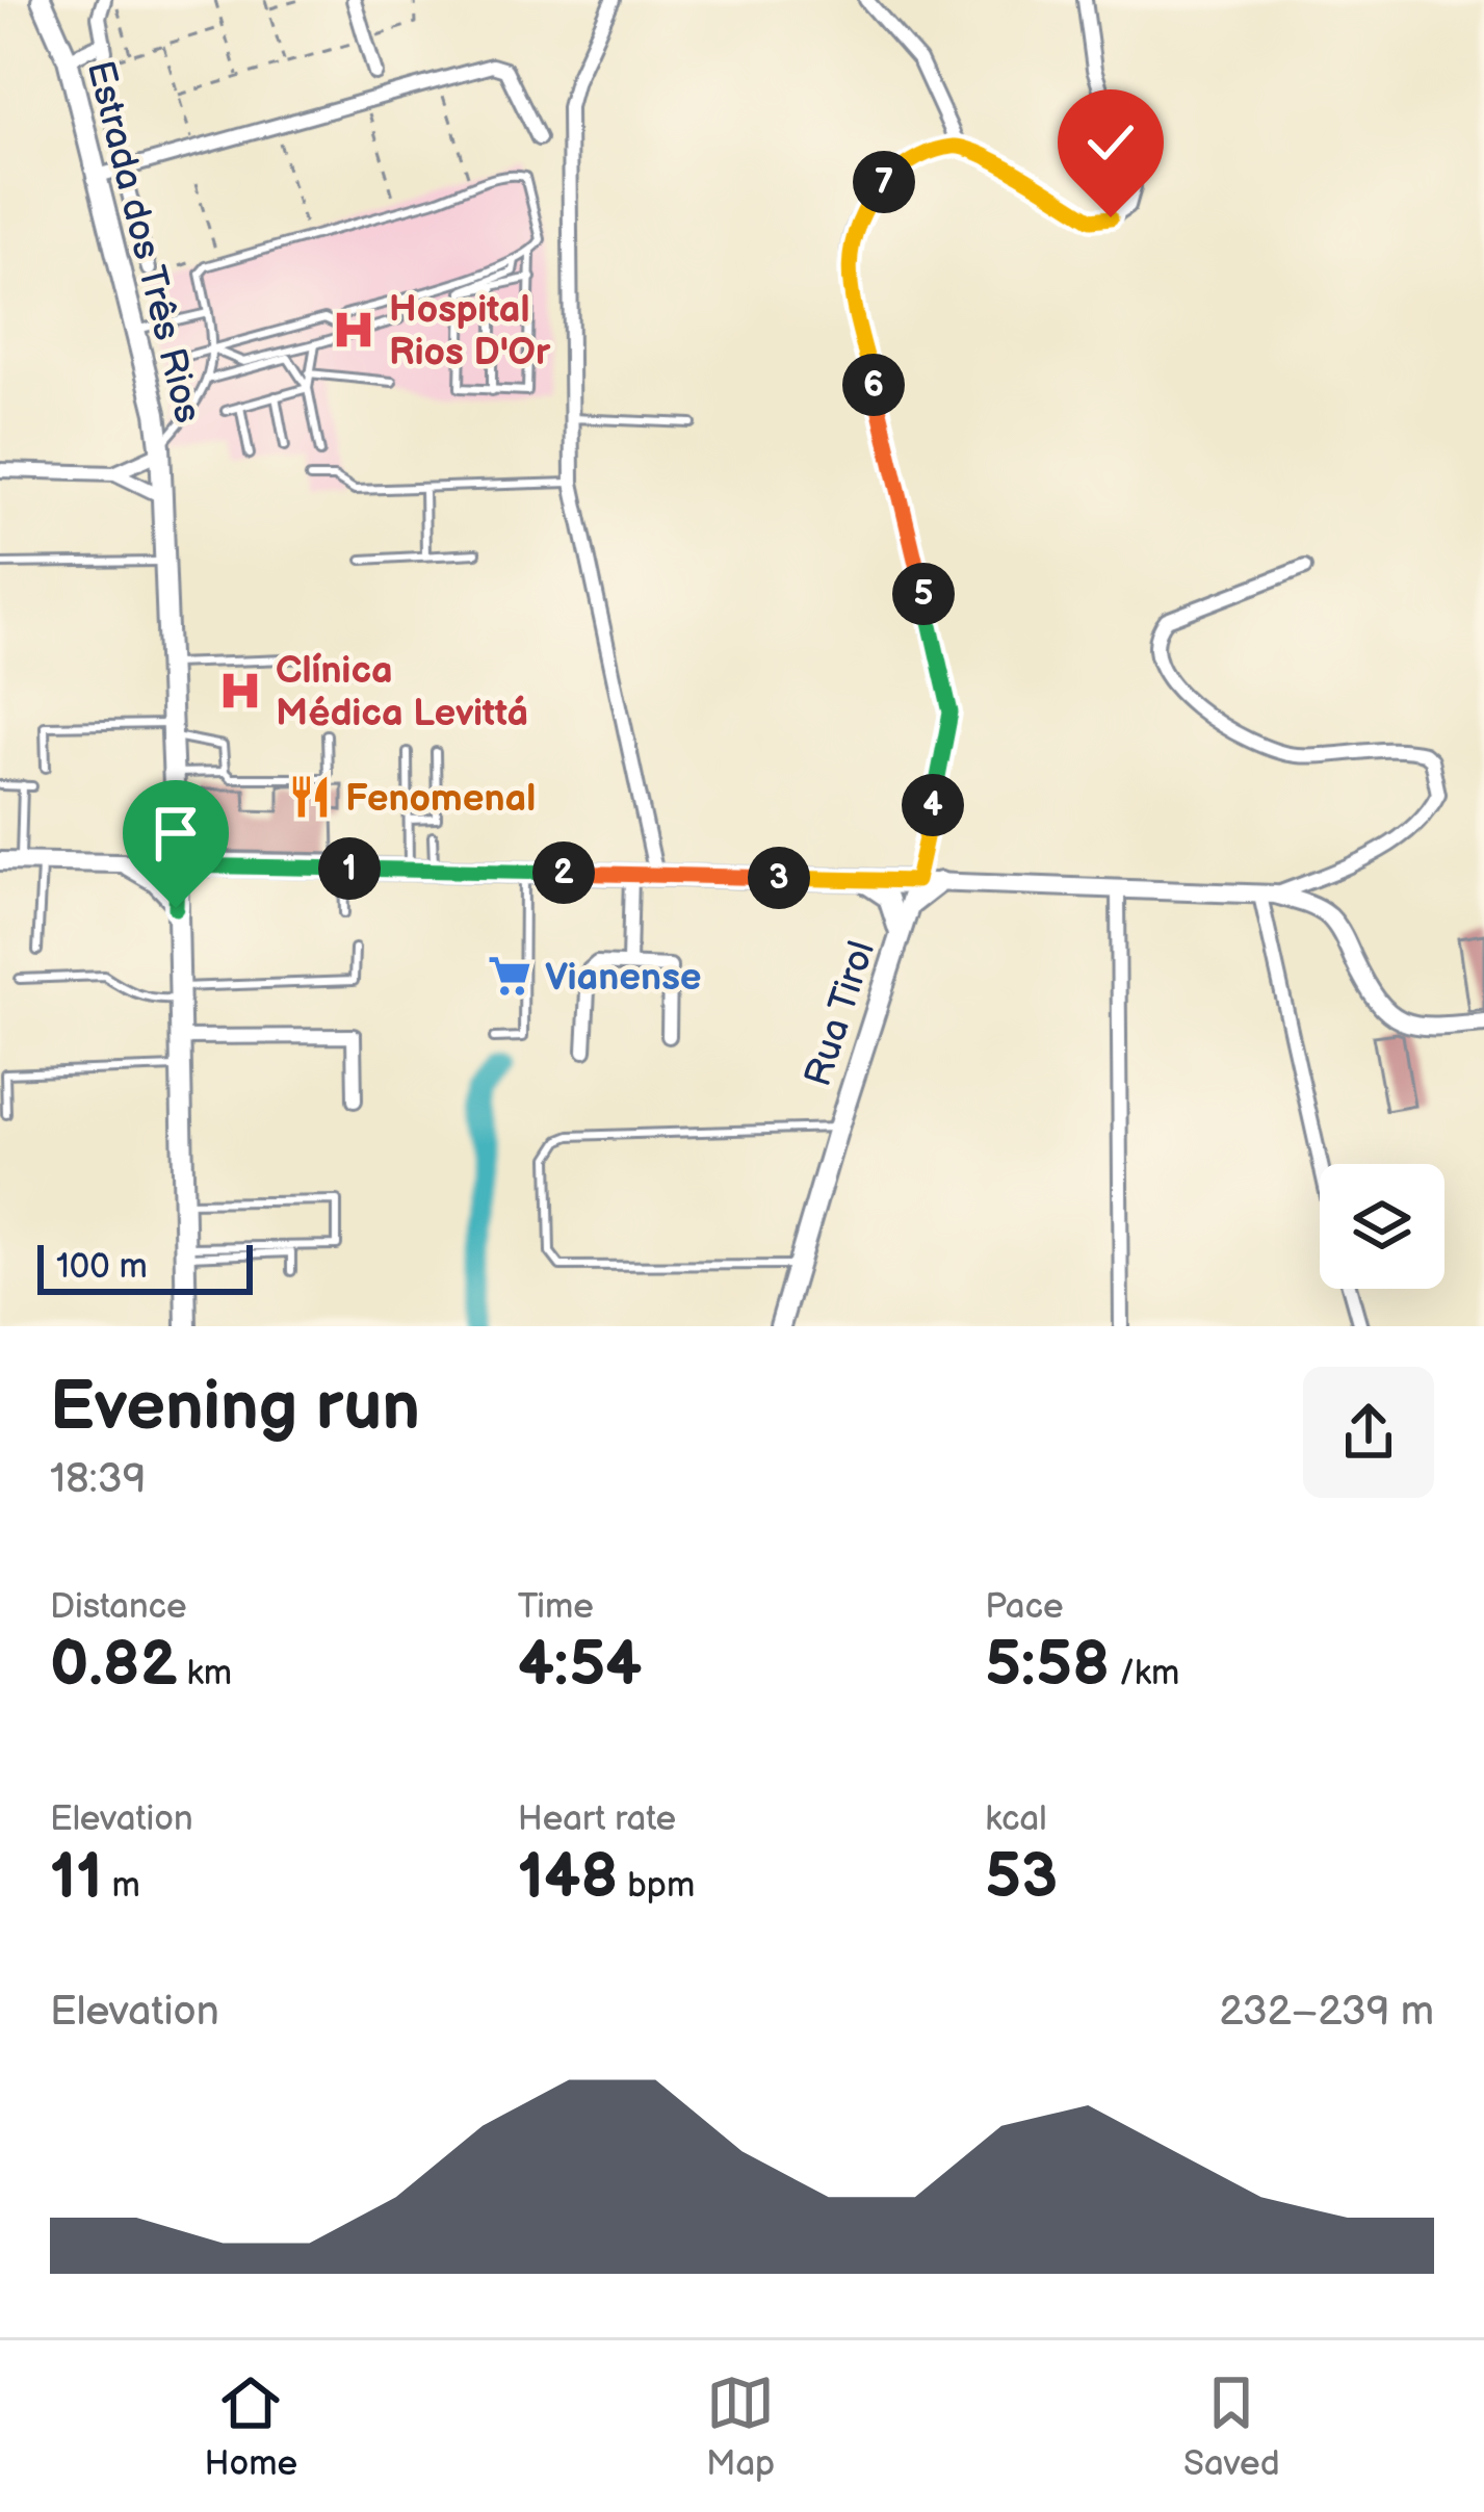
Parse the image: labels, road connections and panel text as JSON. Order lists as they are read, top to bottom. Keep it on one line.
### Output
{"streets":{"main road":["Estrada dos Três Rios","Rua Tirol"]},"places":{"hospital":["Hospital Rios D'Or","Clínica Médica Levittá"],"restaurant":["Fenomenal"],"supermarket":["Vianense"]},"scale_bar":"100 m","page":{"pins":["7","6","5","4","1","2","3"],"scale":"100 m","heading":["Evening run","18:39"],"stats":[["Distance","0.82 km"],["Time","4:54"],["Pace","5:58 /km"],["Elevation","11 m"],["Heart rate","148 bpm"],["kcal","53"]],"chart":["Elevation","232–239 m"],"tabs":["Home","Map","Saved"]}}
